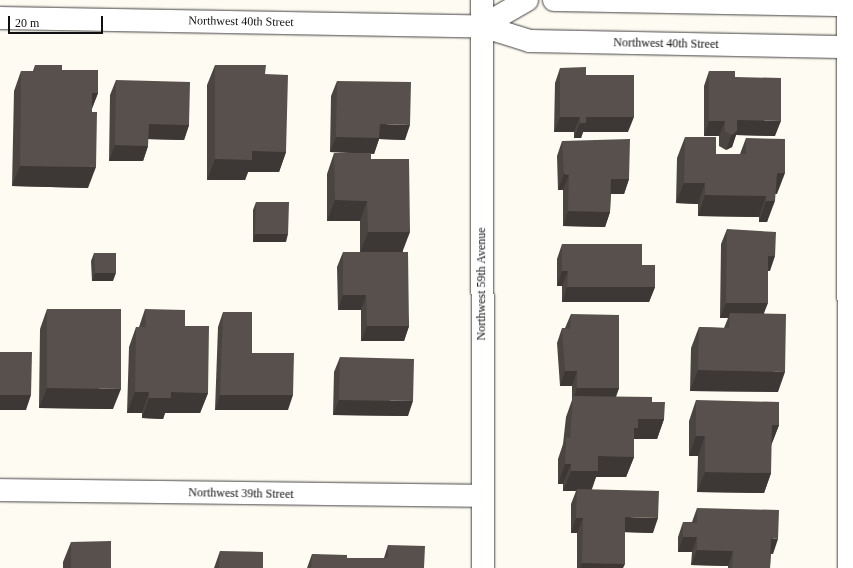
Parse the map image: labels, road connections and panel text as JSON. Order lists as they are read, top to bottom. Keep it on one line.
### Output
{"streets":{"street":["Northwest 40th Street","Northwest 59th Avenue","Northwest 39th Street"]},"crossings":[["Northwest 40th Street","Northwest 59th Avenue"],["Northwest 59th Avenue","Northwest 39th Street"]],"scale_bar":"20 m"}
